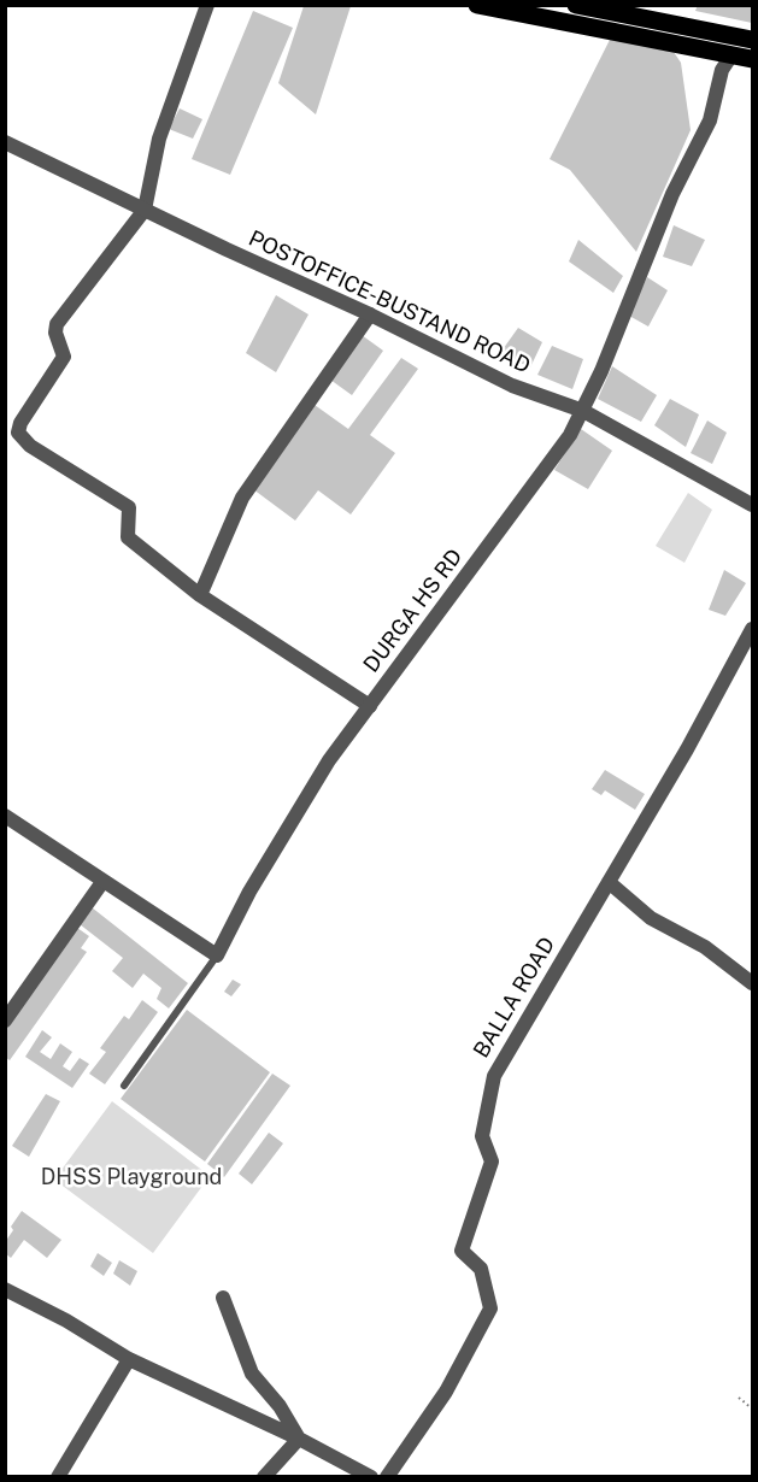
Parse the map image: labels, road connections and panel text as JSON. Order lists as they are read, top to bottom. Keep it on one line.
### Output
{"streets":{"street":["POSTOFFICE-BUSTAND ROAD","DURGA HS RD","BALLA ROAD"]},"crossings":[["POSTOFFICE-BUSTAND ROAD","DURGA HS RD"]],"parks":["DHSS Playground"]}
